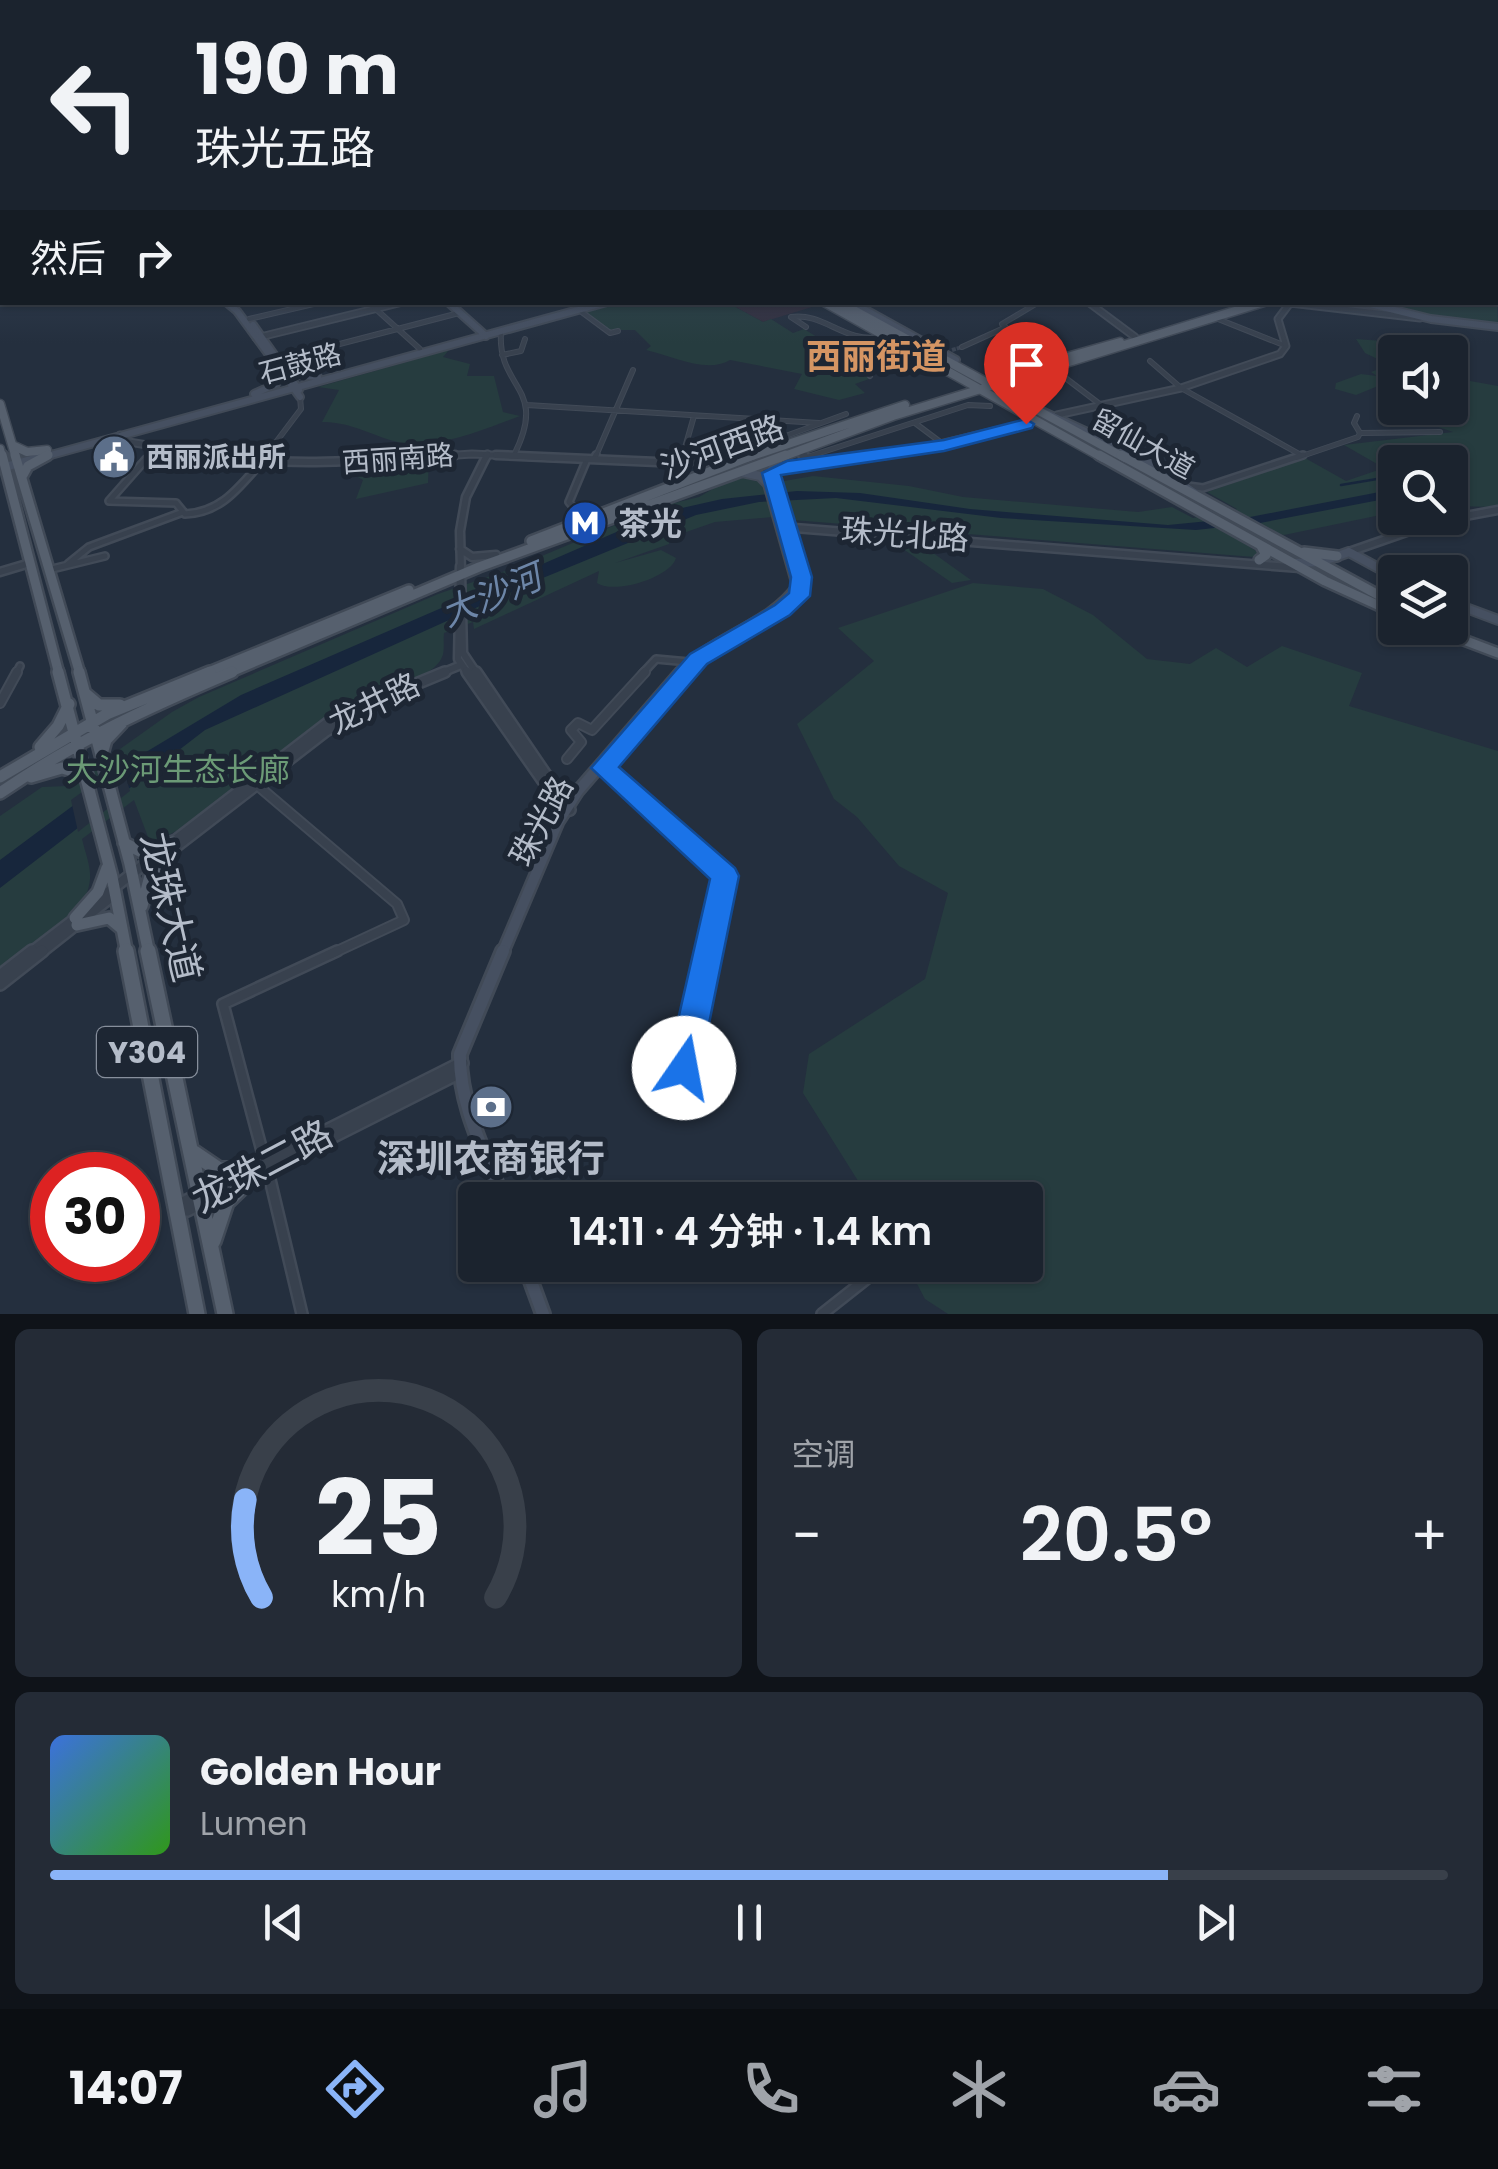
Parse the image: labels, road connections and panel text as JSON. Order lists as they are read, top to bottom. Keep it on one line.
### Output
{"streets":{"main road":["石鼓路","留仙大道","沙河西路","珠光路","龙珠大道","Y304"],"street":["西丽南路","珠光北路","龙井路","龙珠二路"]},"crossings":[["石鼓路","西丽南路"],["石鼓路","龙珠大道"],["留仙大道","沙河西路"],["沙河西路","西丽南路"],["沙河西路","龙珠大道"],["珠光北路","珠光路"],["龙井路","龙珠大道"],["珠光路","龙珠二路"],["龙珠大道","龙珠二路"]],"districts":["西丽街道"],"water":["大沙河"],"parks":["大沙河生态长廊"],"places":{"public building":["西丽派出所"],"metro station":["茶光"],"bank":["深圳农商银行"]},"page":{"turn":["190 m","珠光五路"],"then":"然后","limit":"30","trip":"14:11 · 4 分钟 · 1.4 km","tile":"空调","heat":["−","20.5°","+"],"song":["Golden Hour","Lumen"],"tabs":"14:07","gauge":["25","km/h"]}}
